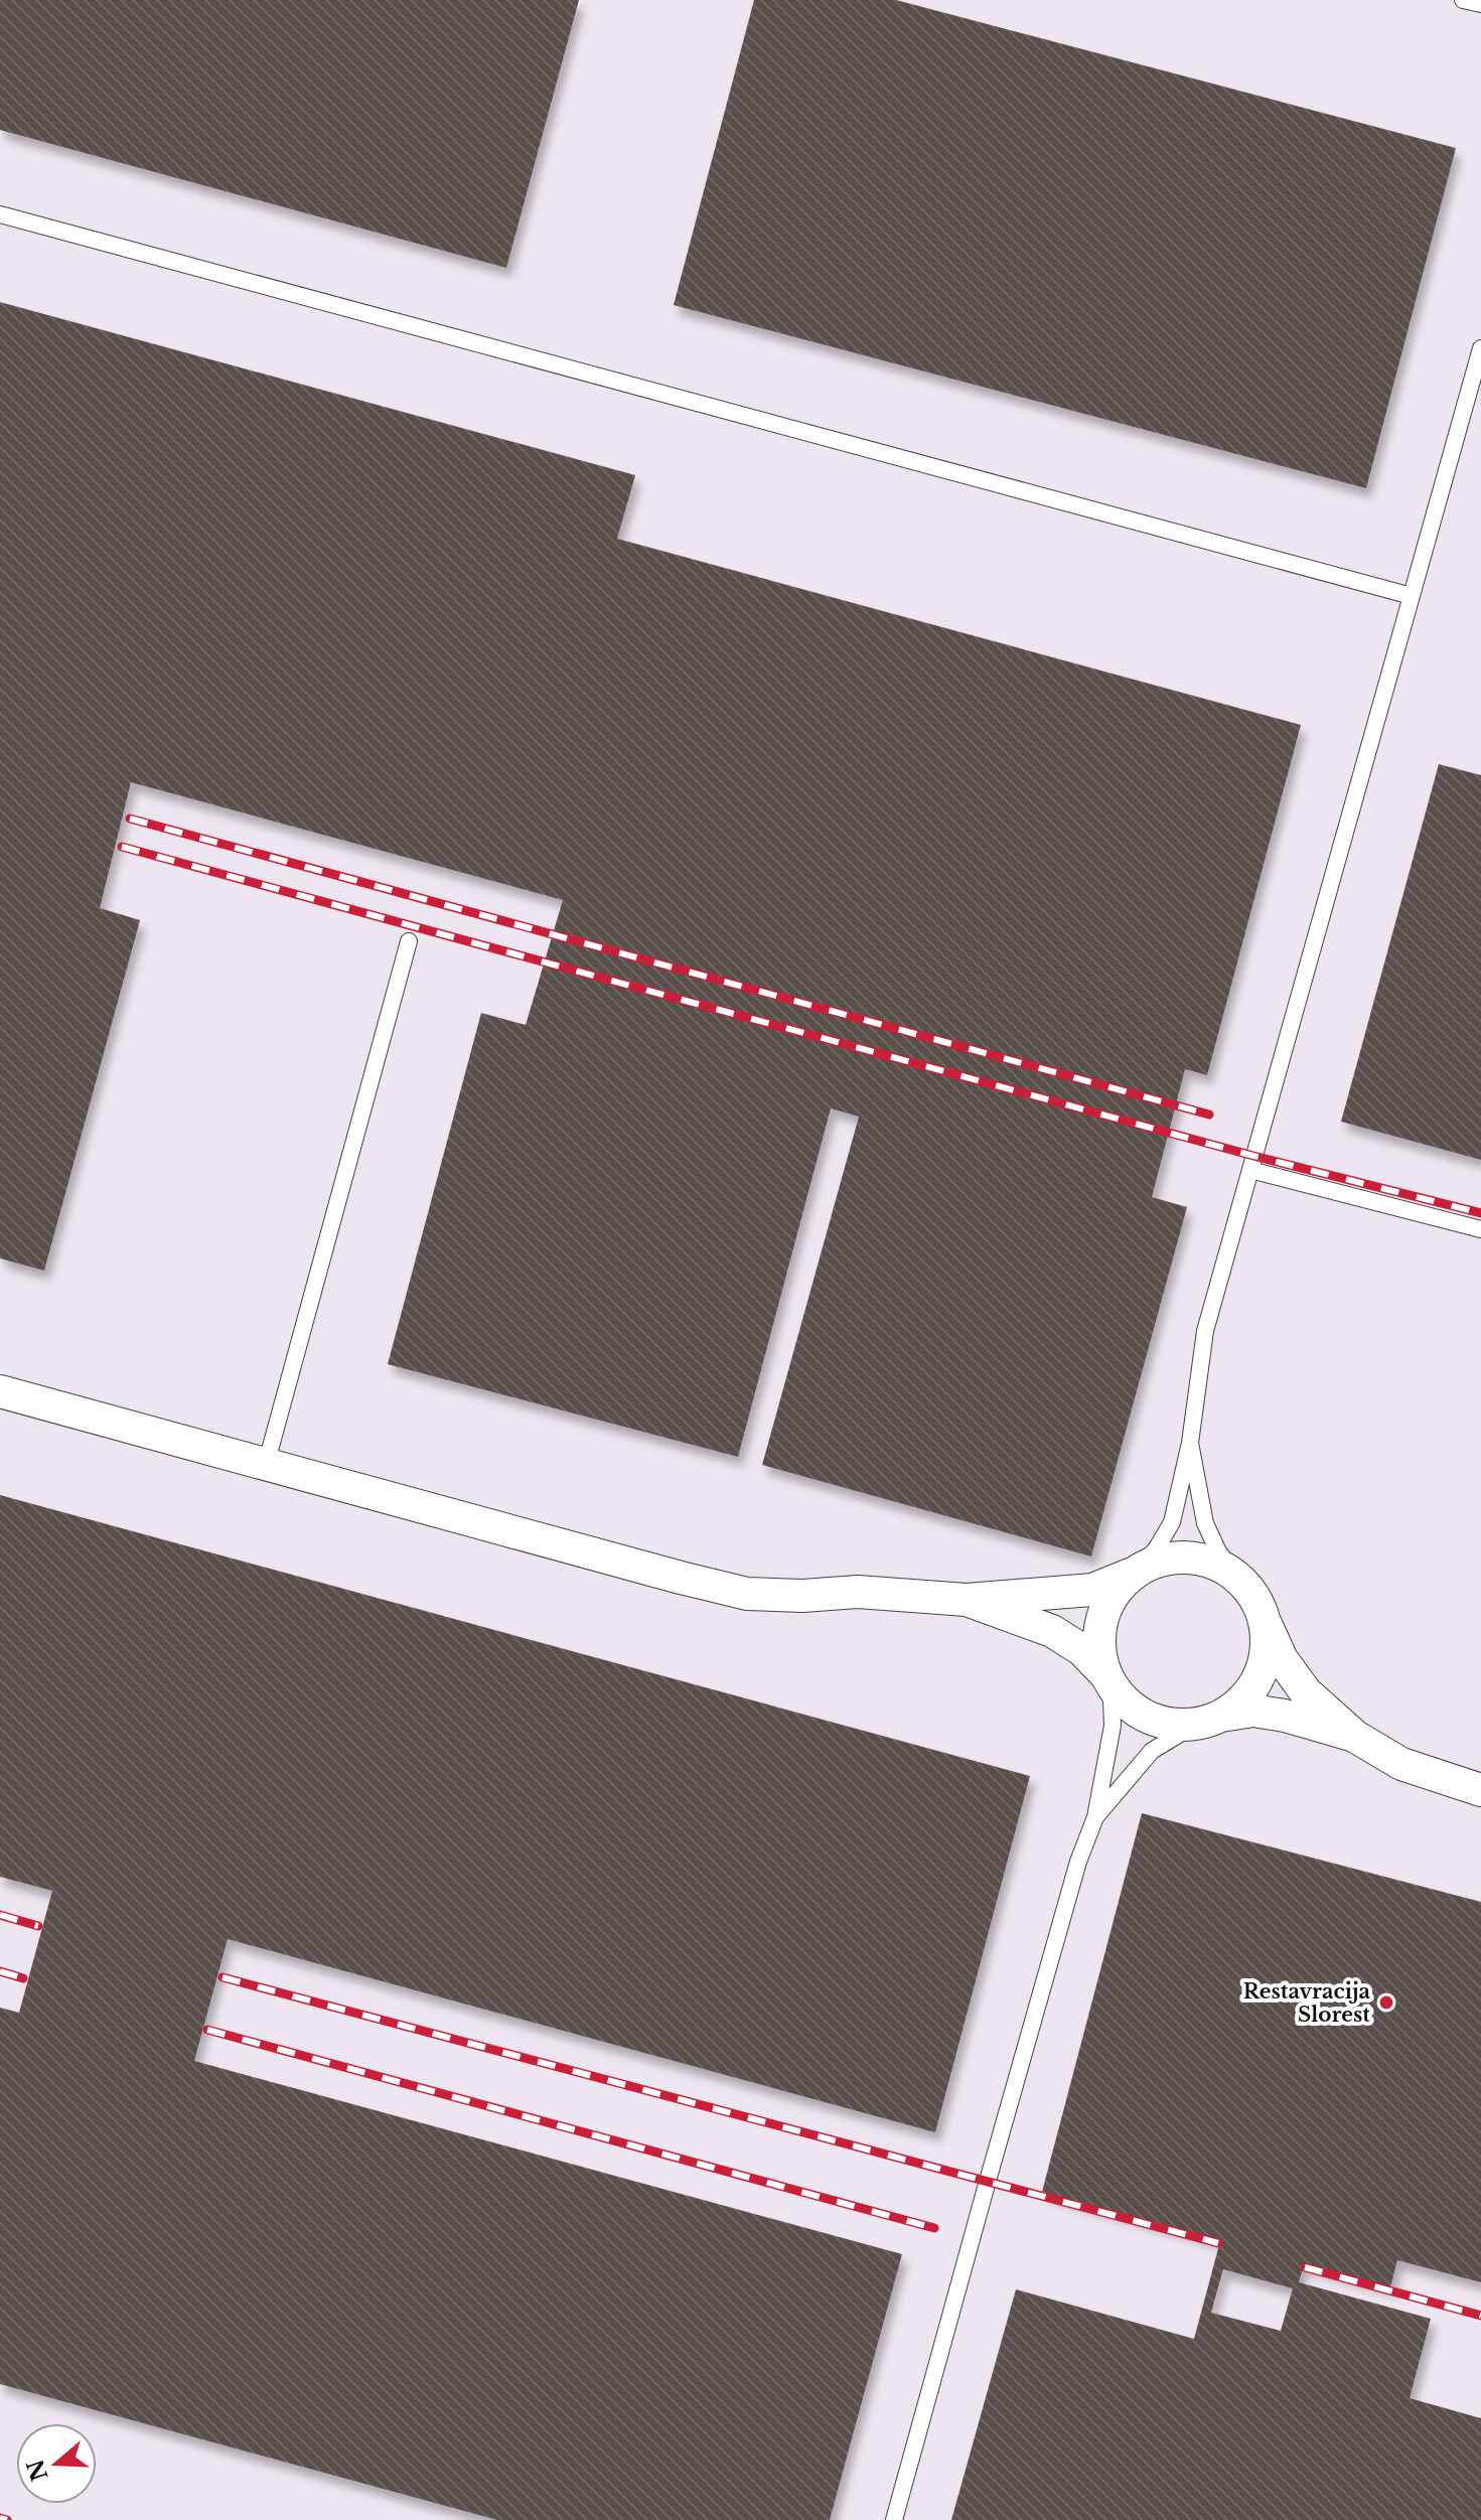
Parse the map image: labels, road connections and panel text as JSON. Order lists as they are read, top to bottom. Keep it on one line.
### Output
{"places":["Restavracija Slorest"],"north":"left"}
